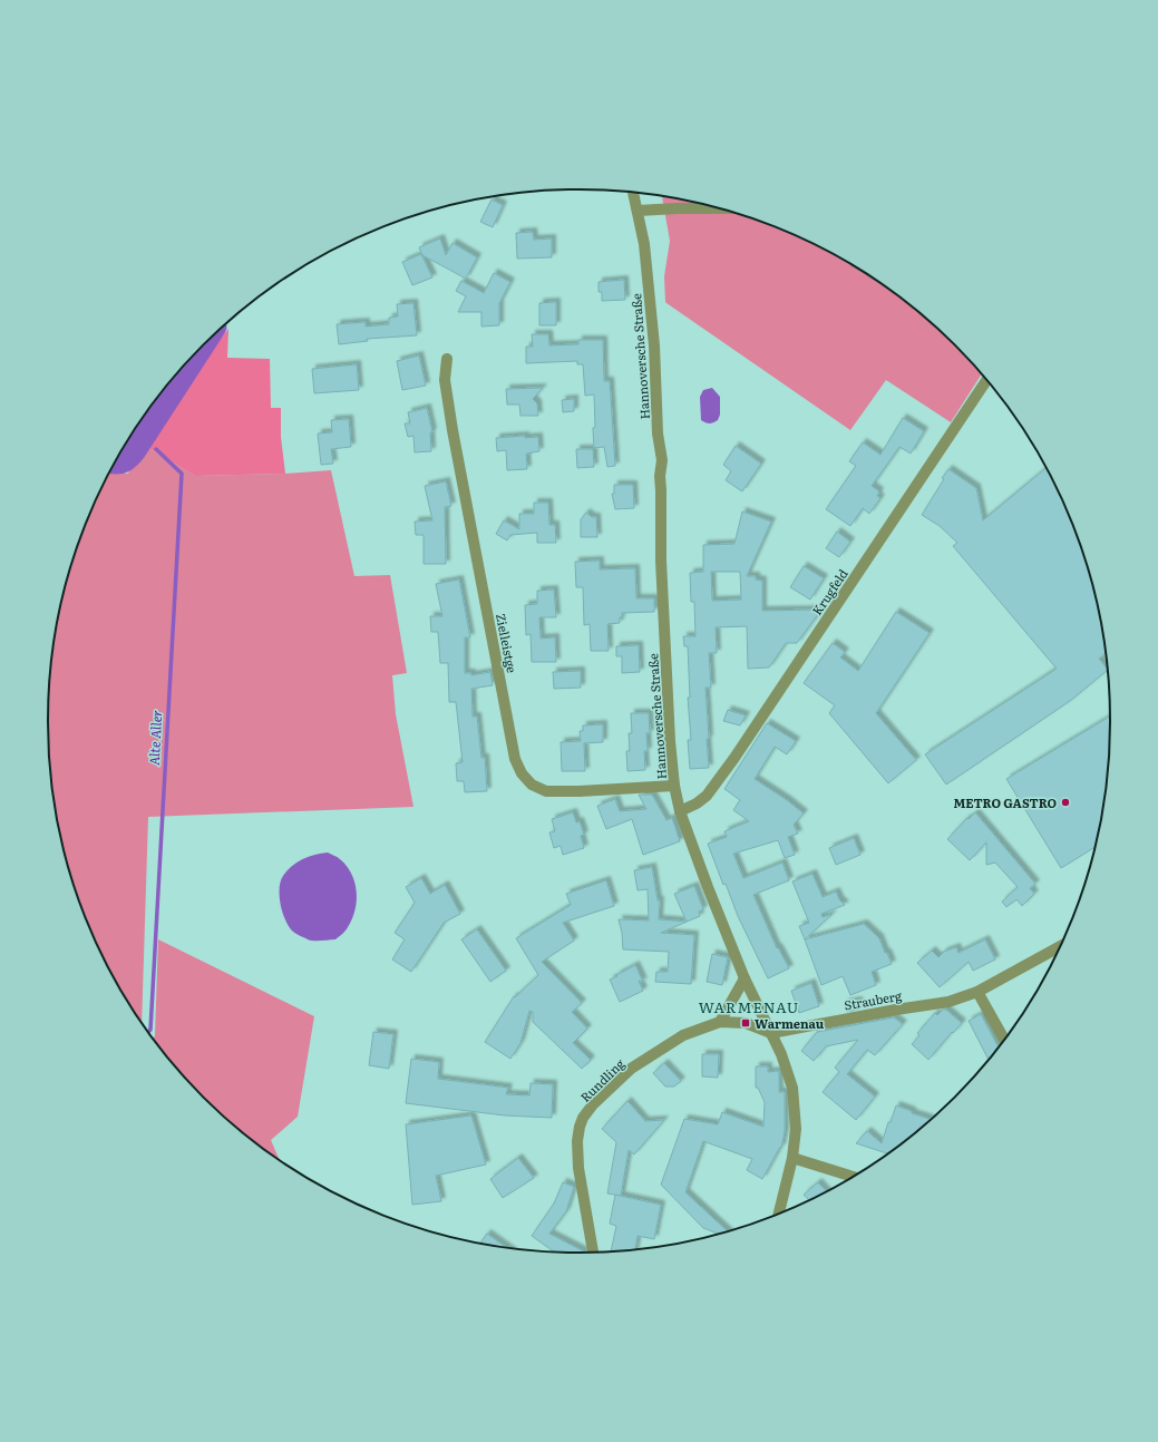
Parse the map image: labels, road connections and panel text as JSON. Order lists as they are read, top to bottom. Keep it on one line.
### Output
{"streets":{"street":["Hannoversche Straße","Krugfeld","Zielleistge","Strauberg","Rundling"]},"crossings":[["Hannoversche Straße","Krugfeld"],["Hannoversche Straße","Zielleistge"],["Hannoversche Straße","Strauberg"],["Hannoversche Straße","Rundling"],["Strauberg","Rundling"]],"districts":["WARMENAU"],"water":["Alte Aller"],"places":{"other":["METRO GASTRO"],"transit":["Warmenau"]}}
